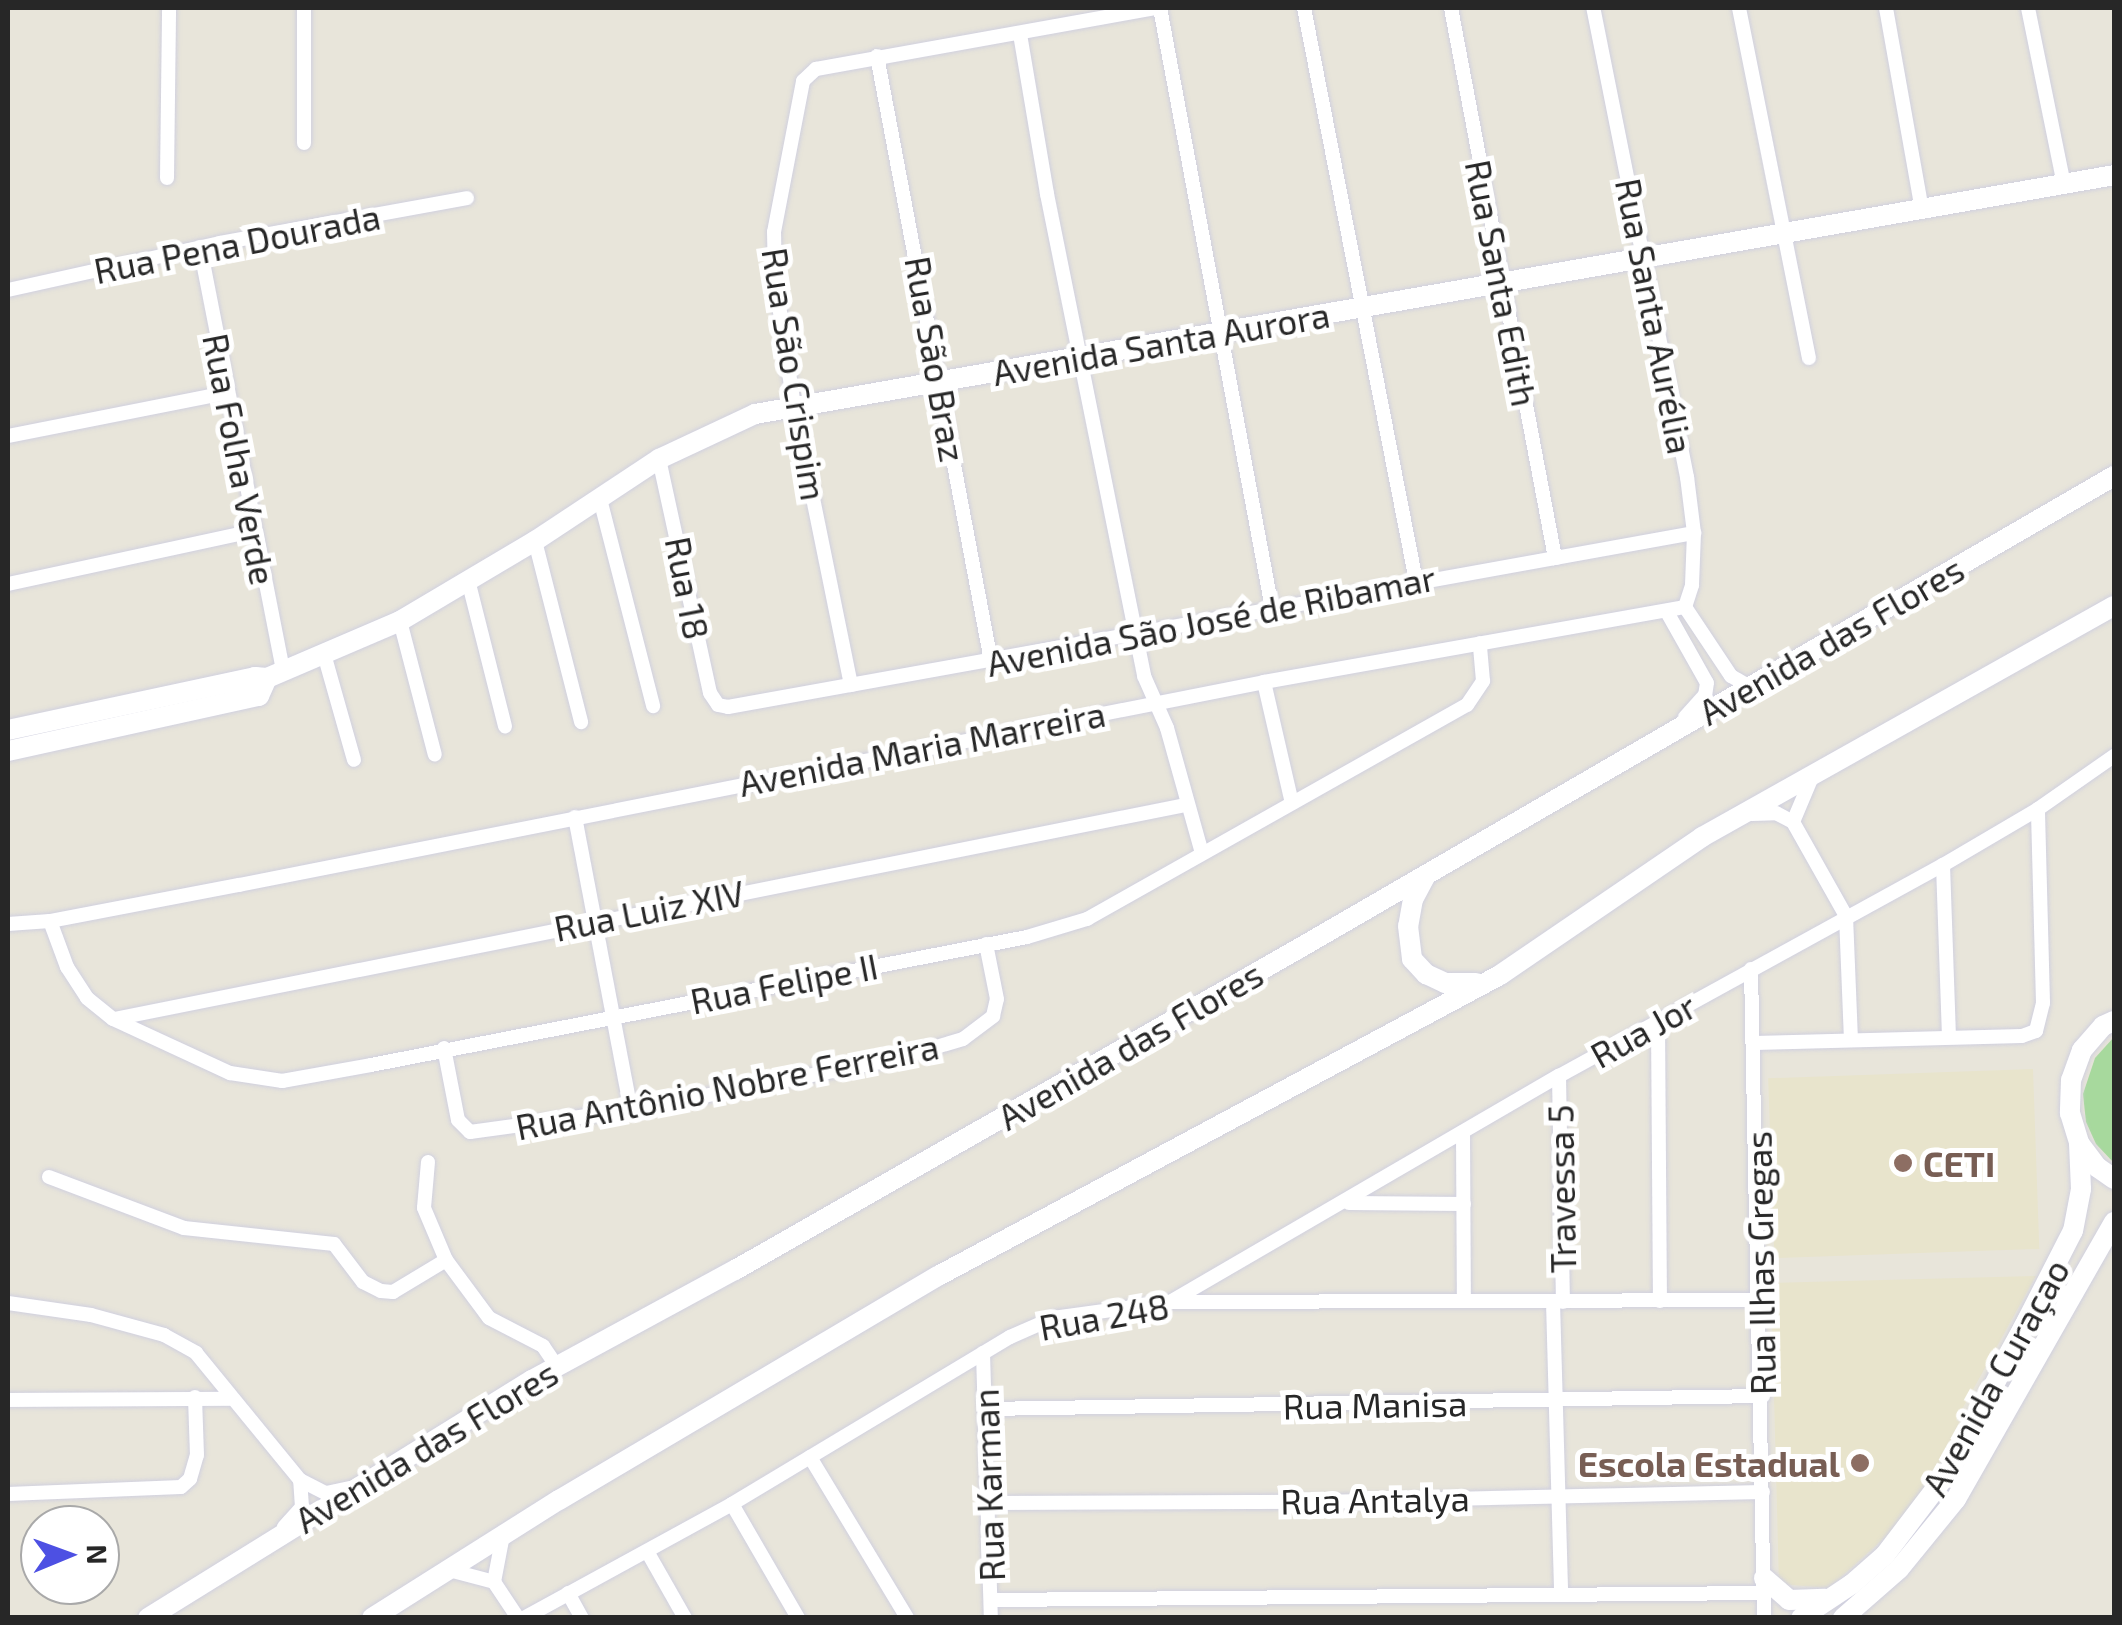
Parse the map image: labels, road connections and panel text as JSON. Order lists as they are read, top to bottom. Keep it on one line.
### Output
{"streets":{"main road":["Avenida Santa Aurora","Avenida das Flores","Avenida Curaçao"],"street":["Rua Pena Dourada","Rua Santa Edith","Rua Santa Aurélia","Rua São Braz","Rua São Crispim","Rua Folha Verde","Rua 18","Avenida São José de Ribamar","Avenida Maria Marreira","Rua Luiz XIV","Rua Felipe II","Rua Jor","Rua Antônio Nobre Ferreira","Travessa 5","Rua Ilhas Gregas","Rua 248","Rua Manisa","Rua Karman","Rua Antalya"]},"crossings":[["Rua Pena Dourada","Rua Folha Verde"],["Rua Santa Edith","Avenida Santa Aurora"],["Rua Santa Edith","Avenida São José de Ribamar"],["Rua Santa Aurélia","Avenida Santa Aurora"],["Rua Santa Aurélia","Avenida São José de Ribamar"],["Avenida Santa Aurora","Rua São Braz"],["Avenida Santa Aurora","Rua São Crispim"],["Avenida Santa Aurora","Rua Folha Verde"],["Avenida Santa Aurora","Rua 18"],["Rua São Braz","Rua São Crispim"],["Rua São Braz","Avenida São José de Ribamar"],["Rua São Crispim","Avenida São José de Ribamar"],["Rua 18","Avenida São José de Ribamar"],["Avenida Maria Marreira","Rua Felipe II"],["Rua Luiz XIV","Rua Felipe II"],["Rua Felipe II","Rua Antônio Nobre Ferreira"],["Rua Jor","Travessa 5"],["Rua Jor","Rua Ilhas Gregas"],["Rua Jor","Rua 248"],["Travessa 5","Rua 248"],["Travessa 5","Rua Manisa"],["Travessa 5","Rua Antalya"],["Rua Ilhas Gregas","Rua 248"],["Rua Ilhas Gregas","Rua Manisa"],["Rua Ilhas Gregas","Rua Antalya"],["Rua 248","Rua Karman"],["Rua Manisa","Rua Karman"],["Rua Karman","Rua Antalya"]],"places":["CETI","Escola Estadual"],"north":"right"}
